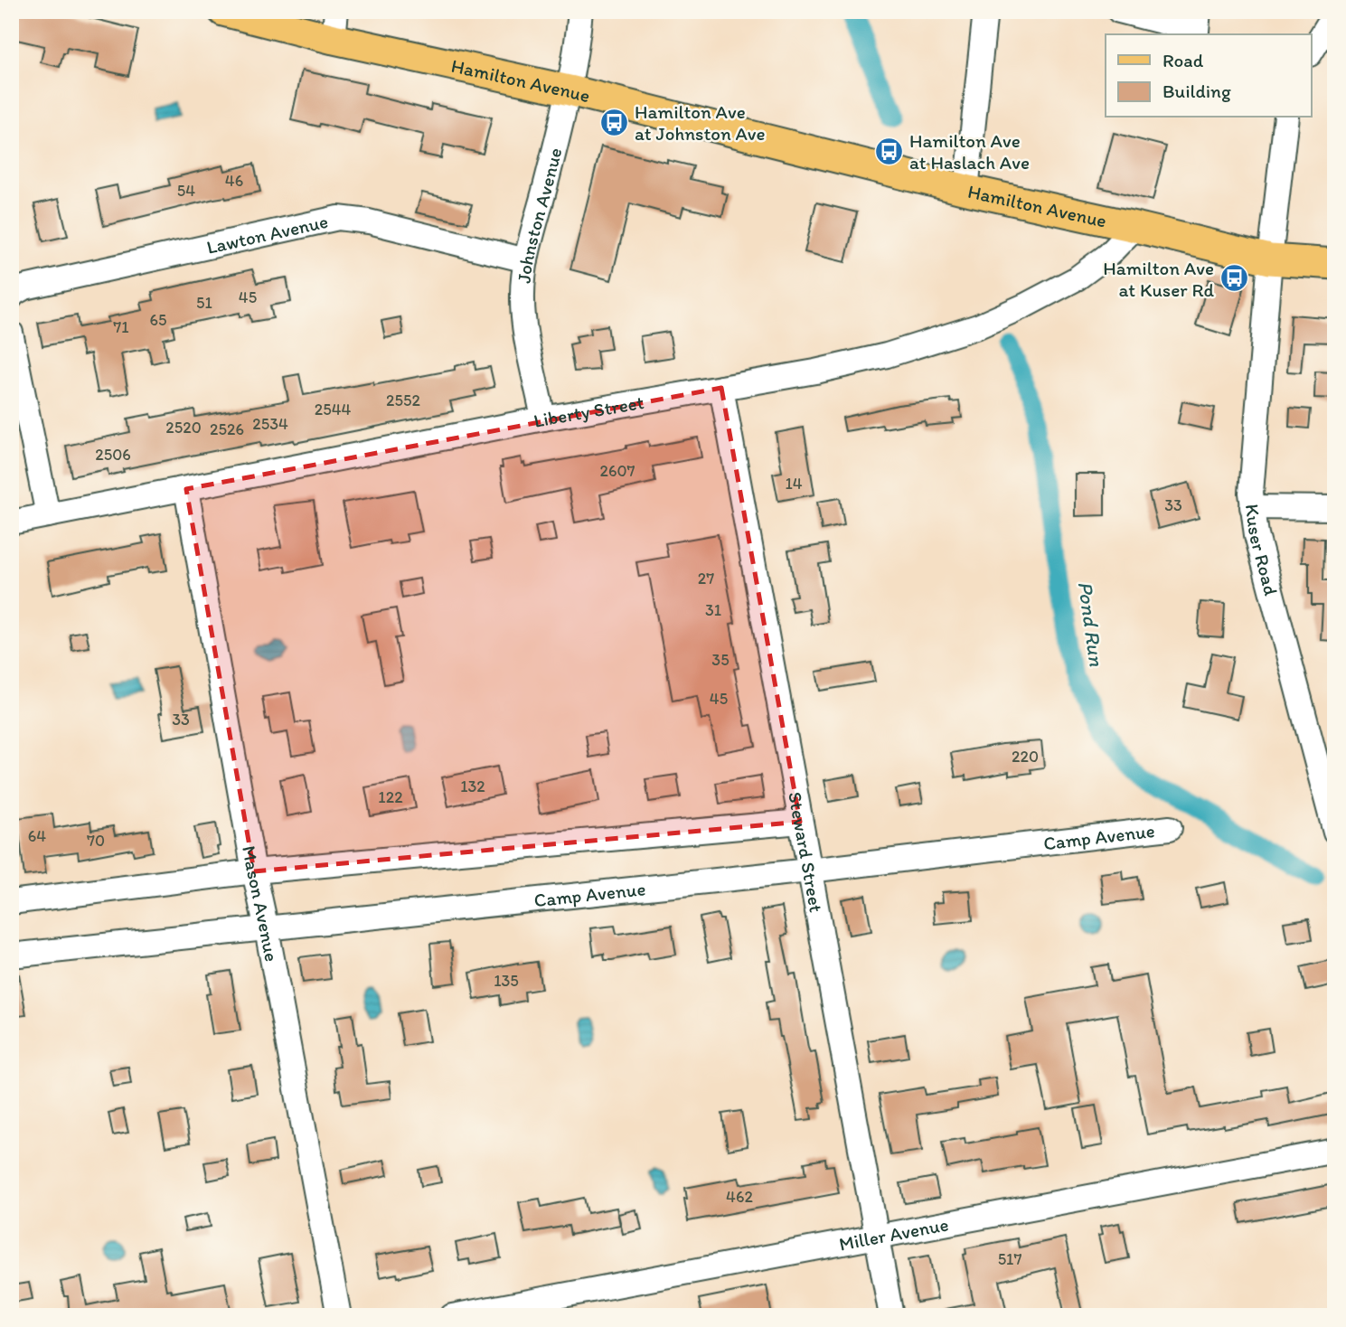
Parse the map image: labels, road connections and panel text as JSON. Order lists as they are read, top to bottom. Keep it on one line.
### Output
{"streets":{"main road":["Hamilton Avenue"],"street":["Johnston Avenue","Lawton Avenue","Liberty Street","Kuser Road","Camp Avenue","Steward Street","Mason Avenue","Miller Avenue"]},"crossings":[["Hamilton Avenue","Johnston Avenue"],["Hamilton Avenue","Liberty Street"],["Hamilton Avenue","Kuser Road"],["Johnston Avenue","Lawton Avenue"],["Johnston Avenue","Liberty Street"],["Liberty Street","Steward Street"],["Liberty Street","Mason Avenue"],["Camp Avenue","Steward Street"],["Camp Avenue","Mason Avenue"],["Steward Street","Miller Avenue"]],"water":["Pond Run"],"places":{"bus stop":["Hamilton Ave at Johnston Ave","Hamilton Ave at Haslach Ave","Hamilton Ave at Kuser Rd"]},"house_numbers":["46","54","45","51","65","71","2552","2544","2534","2520","2526","2506","2607","14","33","27","31","35","45","33","220","132","122","64","70","135","462","517"],"legend":["Road","Building"]}
